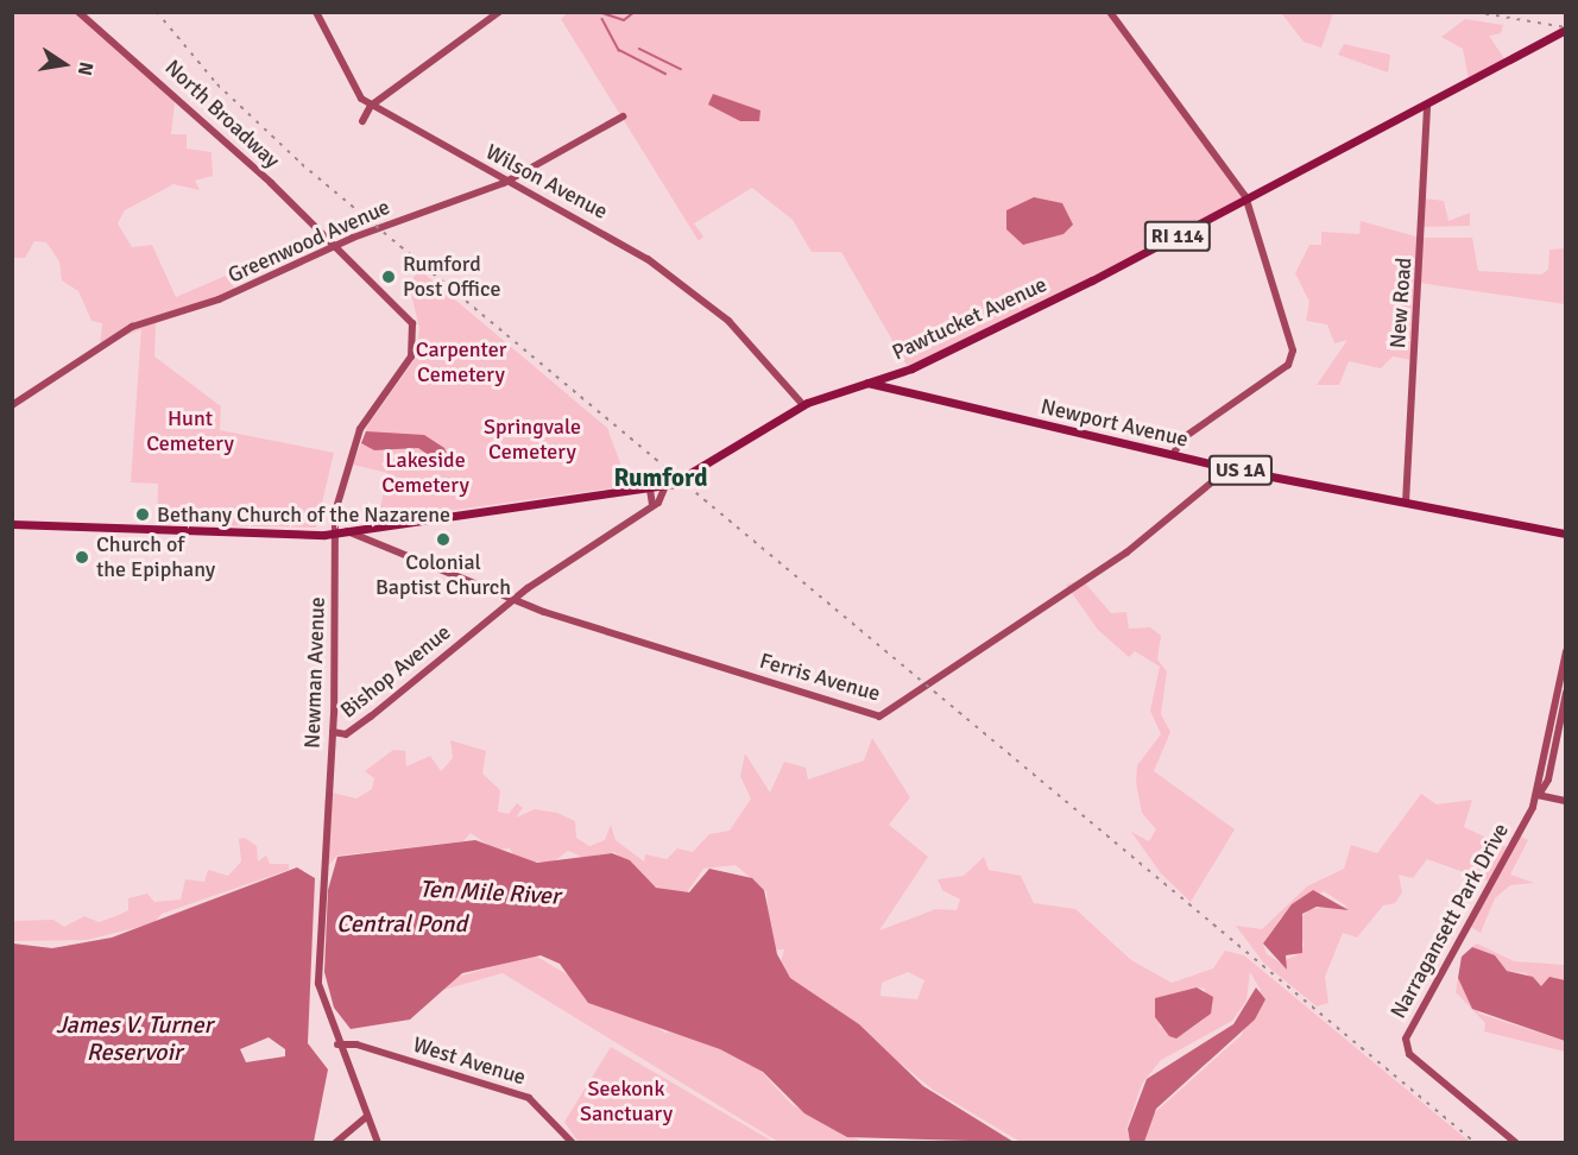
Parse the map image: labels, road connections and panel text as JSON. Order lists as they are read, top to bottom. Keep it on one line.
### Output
{"streets":{"main road":["RI 114","Pawtucket Avenue","Newport Avenue","US 1A"],"street":["North Broadway","Wilson Avenue","Greenwood Avenue","New Road","Bishop Avenue","Newman Avenue","Ferris Avenue","Narragansett Park Drive","West Avenue"]},"crossings":[["North Broadway","Greenwood Avenue"],["North Broadway","Newman Avenue"],["Wilson Avenue","Greenwood Avenue"],["Wilson Avenue","Pawtucket Avenue"],["Greenwood Avenue","Newman Avenue"],["New Road","Pawtucket Avenue"],["New Road","Newport Avenue"],["Pawtucket Avenue","Newport Avenue"],["Pawtucket Avenue","Bishop Avenue"],["Pawtucket Avenue","Newman Avenue"],["Pawtucket Avenue","Ferris Avenue"],["Newport Avenue","Ferris Avenue"],["Bishop Avenue","Newman Avenue"],["Bishop Avenue","Ferris Avenue"],["Newman Avenue","West Avenue"]],"districts":["Rumford"],"water":["Ten Mile River","Central Pond","James V. Turner Reservoir"],"parks":["Carpenter Cemetery","Hunt Cemetery","Springvale Cemetery","Lakeside Cemetery","Seekonk Sanctuary"],"places":["Rumford Post Office","Bethany Church of the Nazarene","Colonial Baptist Church","Church of the Epiphany"],"north":"right"}
